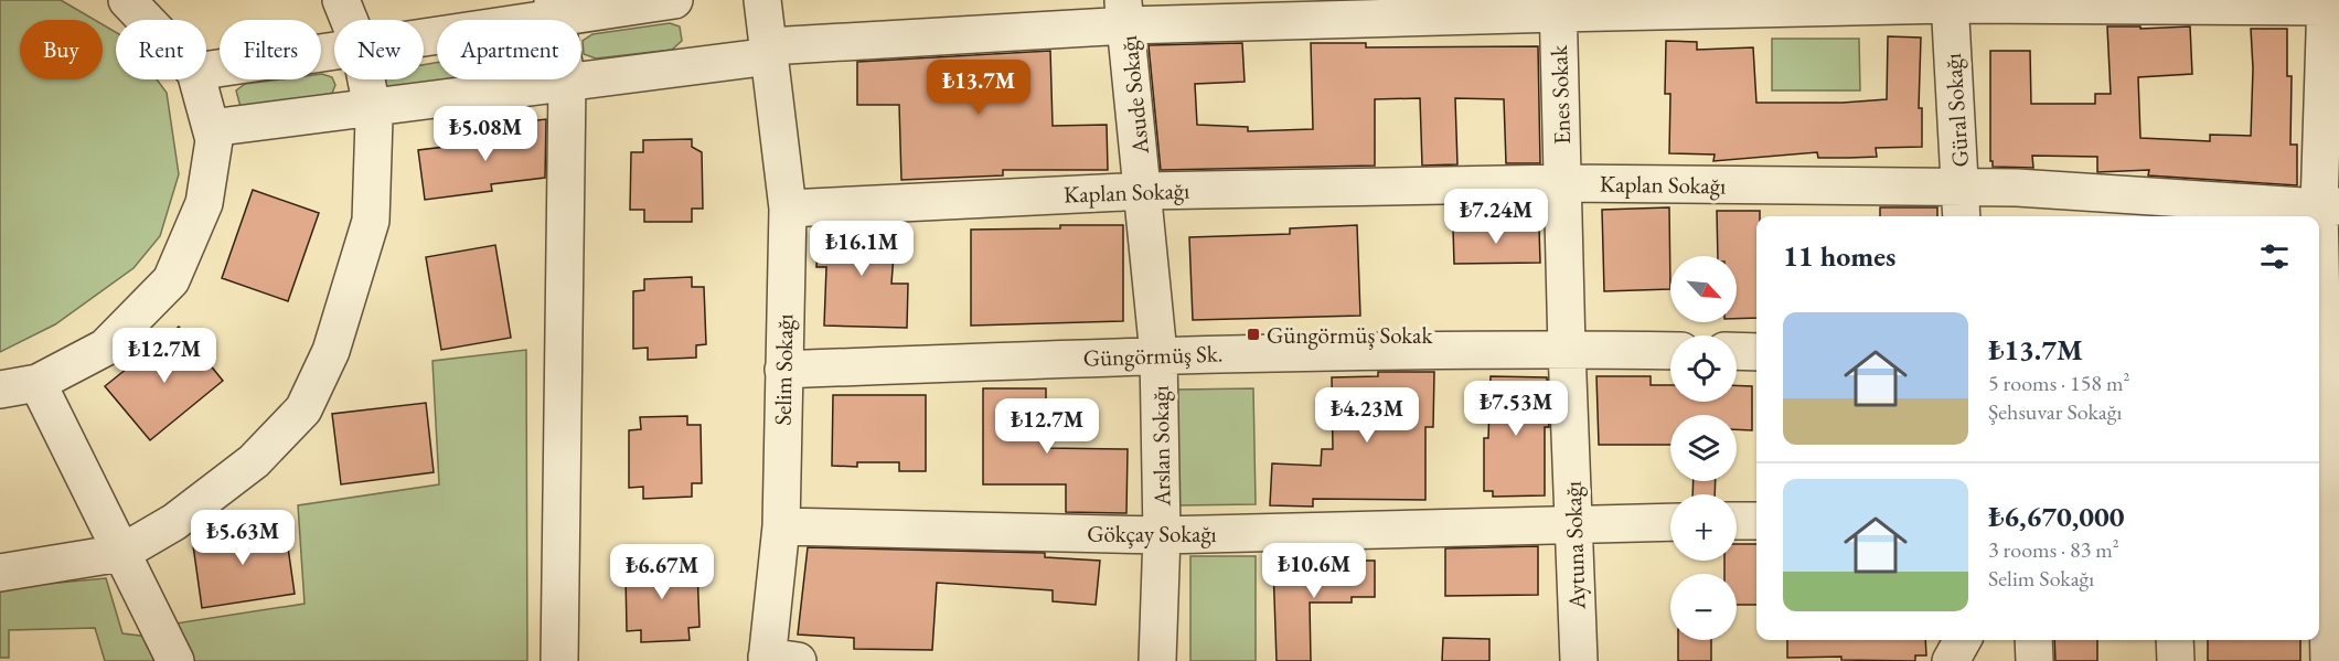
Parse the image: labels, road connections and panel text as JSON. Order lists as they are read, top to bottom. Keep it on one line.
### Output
{"streets":{"street":["Asude Sokağı","Enes Sokak","Güral Sokağı","Kaplan Sokağı","Güngörmüş Sk.","Selim Sokağı","Arslan Sokağı","Gökçay Sokağı","Aytuna Sokağı"]},"crossings":[["Asude Sokağı","Kaplan Sokağı"],["Asude Sokağı","Arslan Sokağı"],["Enes Sokak","Kaplan Sokağı"],["Enes Sokak","Güngörmüş Sk."],["Enes Sokak","Aytuna Sokağı"],["Güral Sokağı","Kaplan Sokağı"],["Kaplan Sokağı","Selim Sokağı"],["Kaplan Sokağı","Arslan Sokağı"],["Güngörmüş Sk.","Selim Sokağı"],["Güngörmüş Sk.","Arslan Sokağı"],["Güngörmüş Sk.","Aytuna Sokağı"],["Selim Sokağı","Gökçay Sokağı"],["Arslan Sokağı","Gökçay Sokağı"],["Gökçay Sokağı","Aytuna Sokağı"]],"places":{"transit":["Güngörmüş Sokak"]},"north":"bottom right","page":{"chip":["Buy","Rent","Filters","New","Apartment"],"price":["₺13.7M","₺5.08M","₺7.24M","₺16.1M","₺12.7M","₺7.53M","₺4.23M","₺12.7M","₺5.63M","₺10.6M","₺6.67M"],"heading":"11 homes","map_buttons":["+","−"],"list":[{"name":"₺13.7M","note":"5 rooms · 158 m² · Şehsuvar Sokağı"},{"name":"₺6,670,000","note":"3 rooms · 83 m² · Selim Sokağı"}]}}
